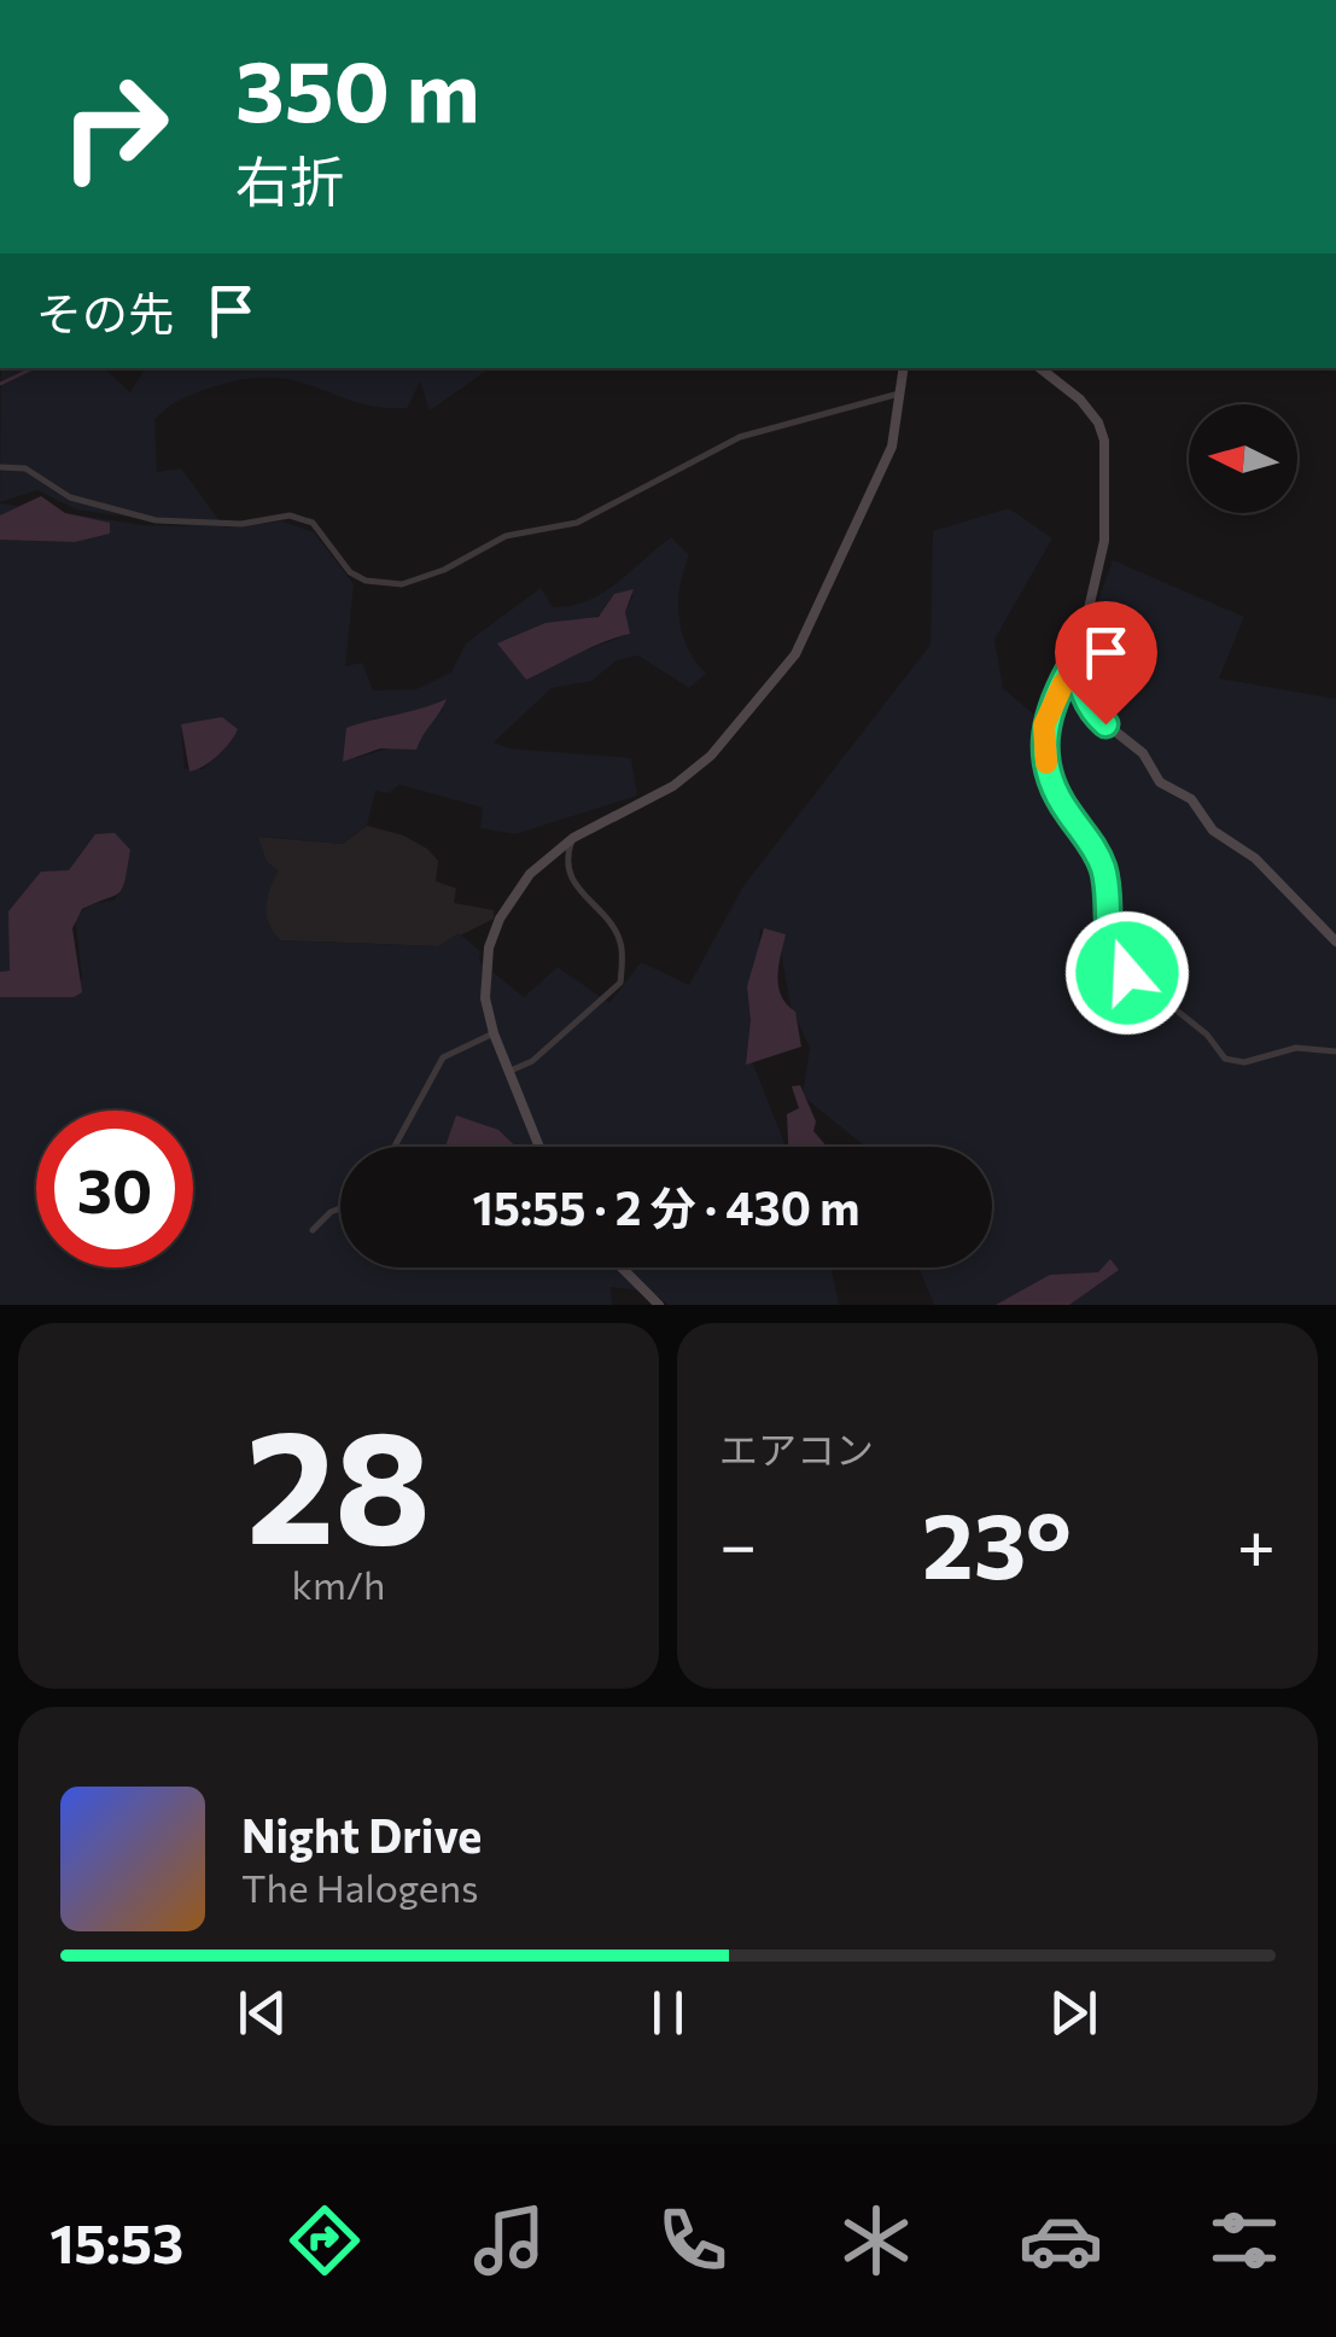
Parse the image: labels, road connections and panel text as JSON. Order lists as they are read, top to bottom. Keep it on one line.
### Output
{"north":"left","page":{"turn":["350 m","右折"],"then":"その先","limit":"30","trip":"15:55 · 2 分 · 430 m","tile":[["28","km/h"],"エアコン"],"heat":["−","23°","+"],"song":["Night Drive","The Halogens"],"tabs":"15:53"}}
